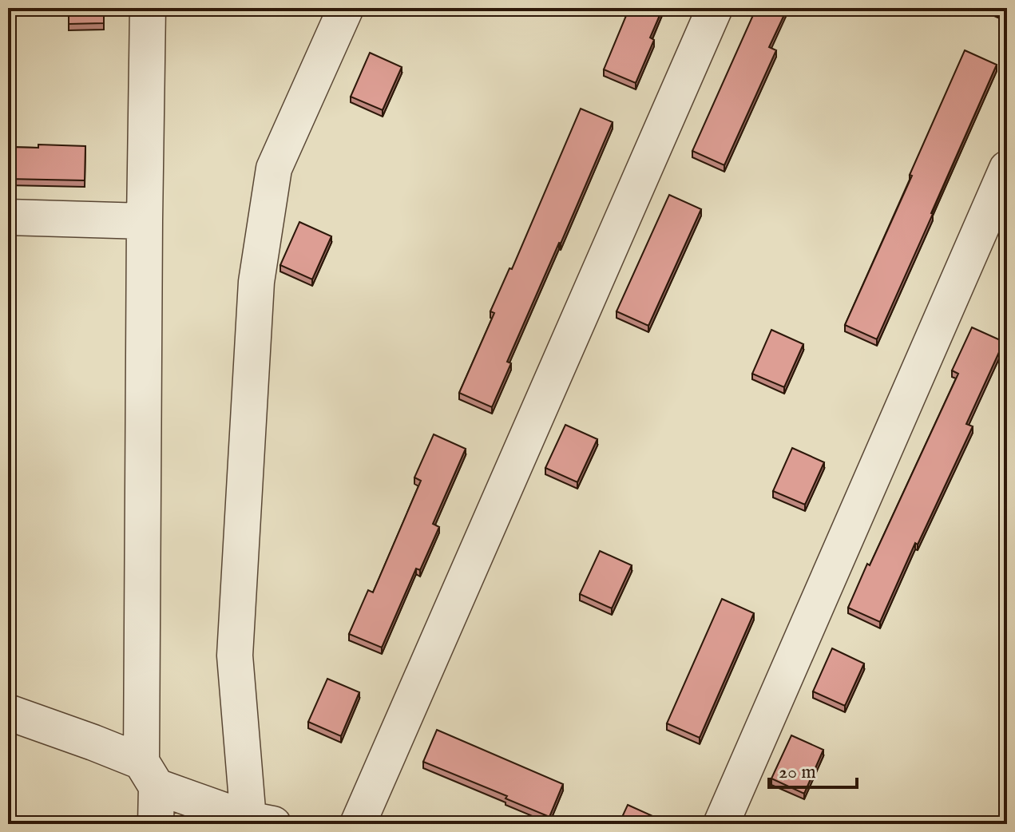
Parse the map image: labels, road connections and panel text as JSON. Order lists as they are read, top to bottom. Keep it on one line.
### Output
{"scale_bar":"20 m"}
